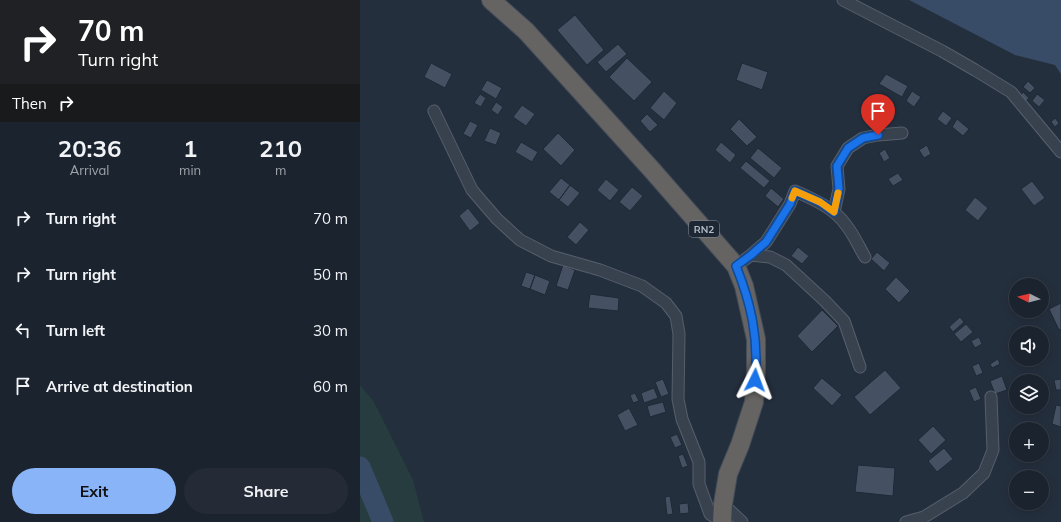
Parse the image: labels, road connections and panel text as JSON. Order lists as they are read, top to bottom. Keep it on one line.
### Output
{"streets":{"highway":["RN2"]},"north":"left","page":{"turn":["70 m","Turn right"],"then":"Then","eta":["20:36","Arrival","1","min","210","m"],"list":[{"name":"Turn right","value":"70 m"},{"name":"Turn right","value":"50 m"},{"name":"Turn left","value":"30 m"},{"name":"Arrive at destination","value":"60 m"}],"map_buttons":["+","−"],"buttons":["Exit","Share"]}}
